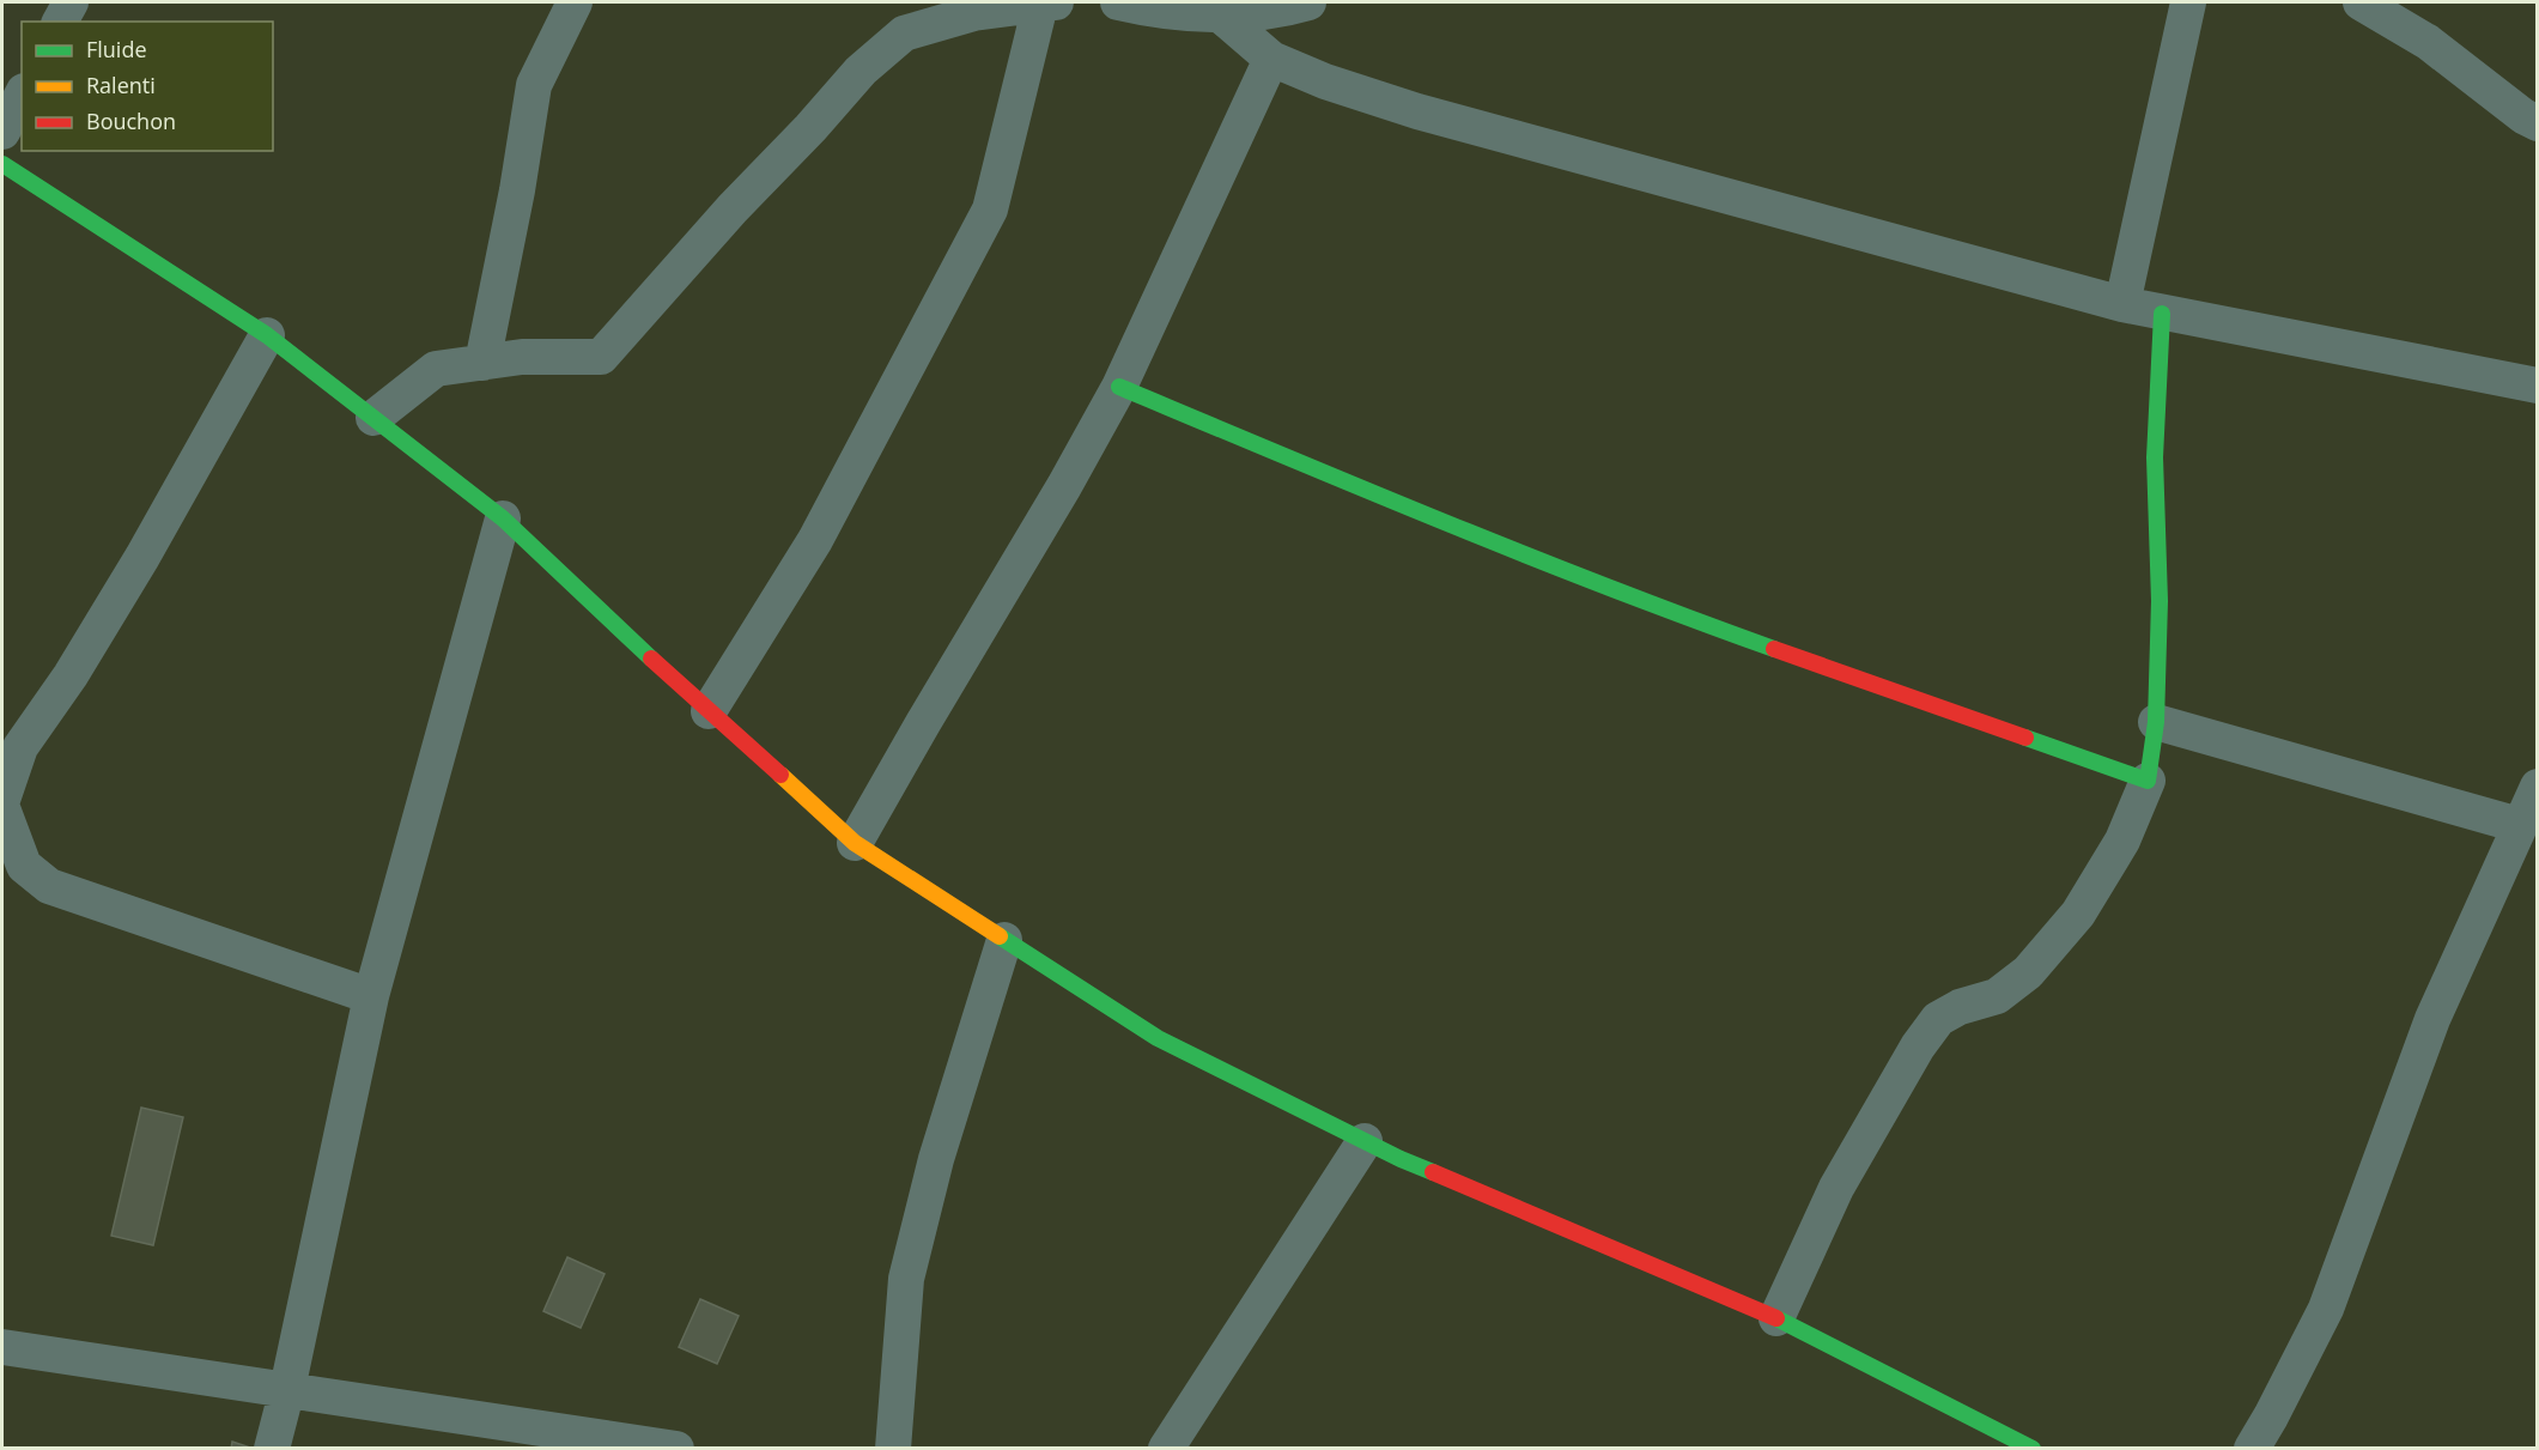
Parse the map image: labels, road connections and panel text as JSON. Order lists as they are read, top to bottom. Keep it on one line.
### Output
{"legend":["Fluide","Ralenti","Bouchon"]}
